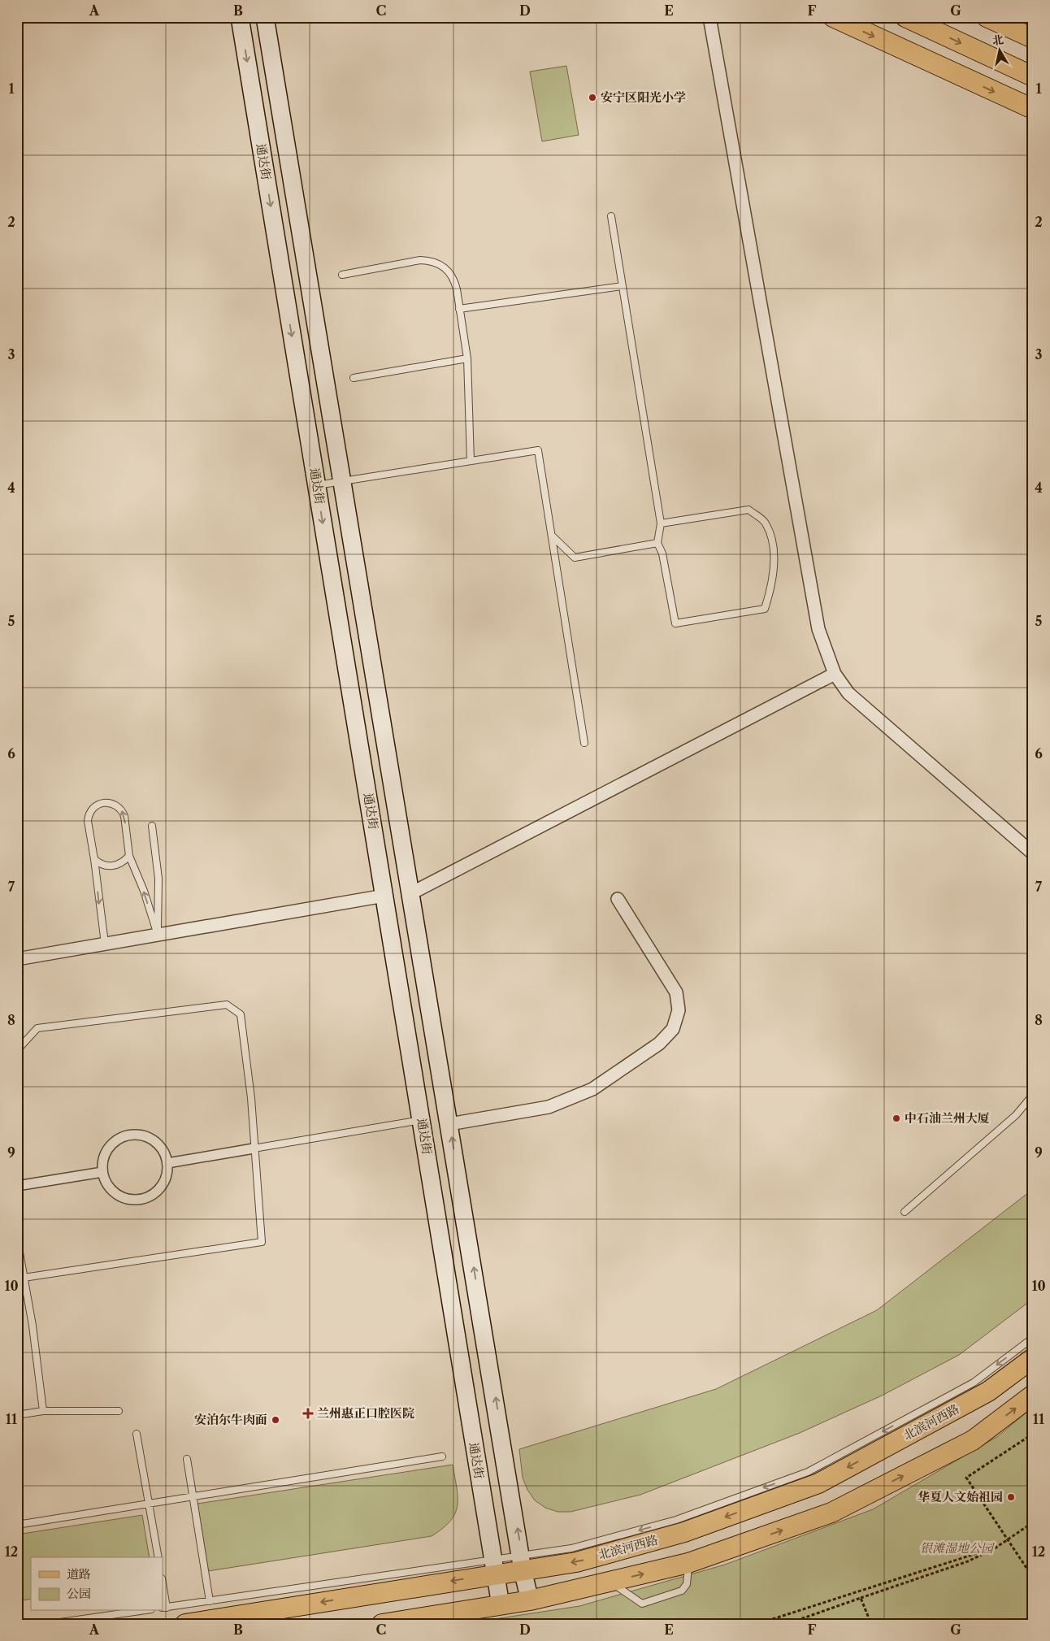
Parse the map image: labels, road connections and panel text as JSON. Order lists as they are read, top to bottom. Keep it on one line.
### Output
{"streets":{"main road":["通达街","北滨河西路"]},"crossings":[["通达街","北滨河西路"]],"parks":["银滩湿地公园"],"places":{"other":["安宁区阳光小学","中石油兰州大厦","安泊尔牛肉面","华夏人文始祖园"],"health":["兰州惠正口腔医院"]},"legend":["道路","公园"],"north":"top","grid":{"columns":["A","B","C","D","E","F","G"],"rows":["1","2","3","4","5","6","7","8","9","10","11","12"]}}
